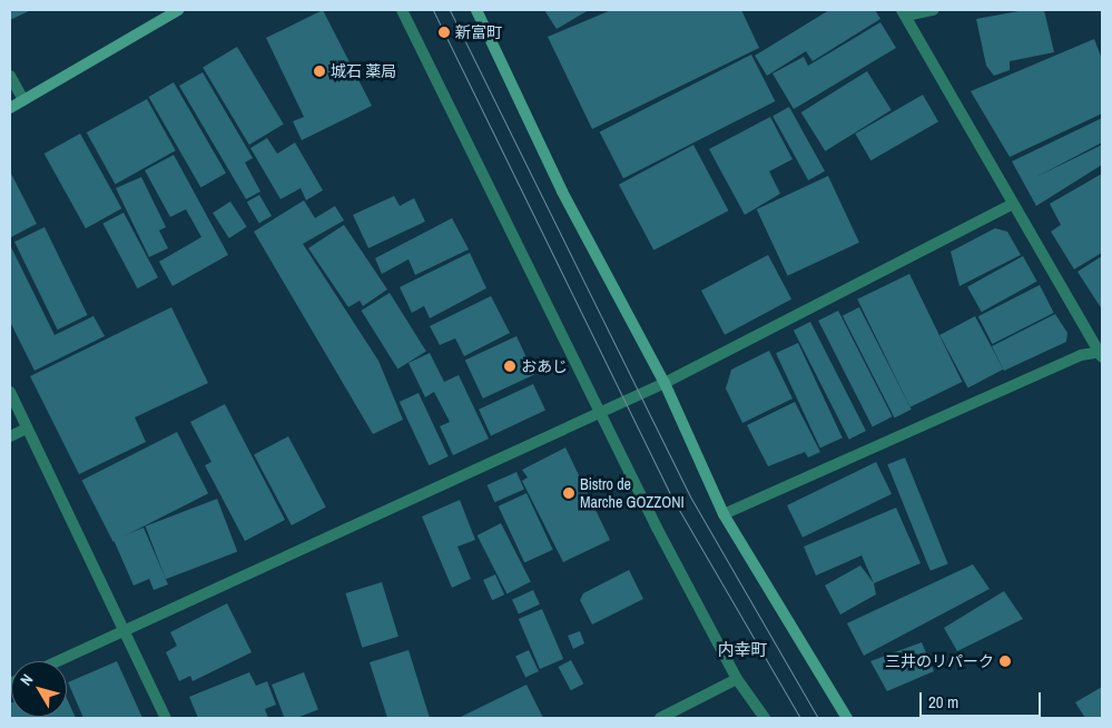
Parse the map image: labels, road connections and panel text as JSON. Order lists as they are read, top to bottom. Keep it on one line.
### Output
{"districts":["内幸町"],"places":["新富町","城石 薬局","おあじ","Bistro de Marche GOZZONI","三井のリパーク"],"scale_bar":"20 m","north":"top left"}
